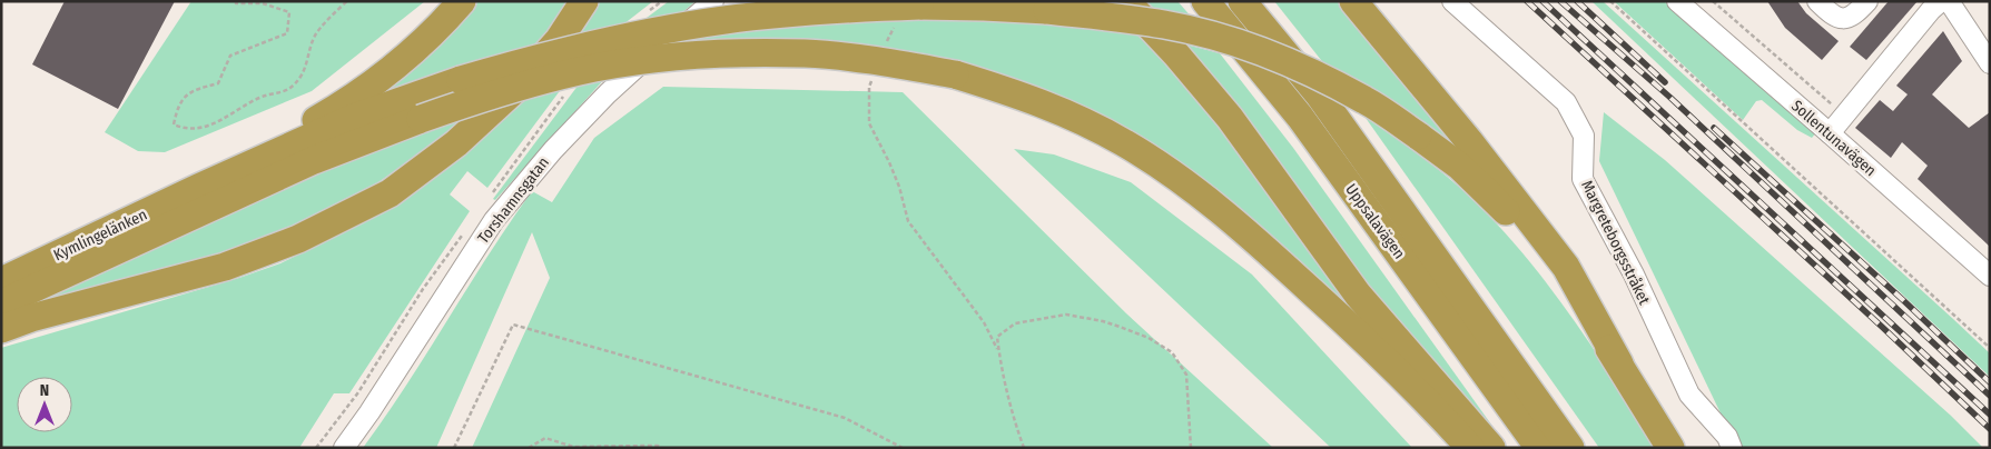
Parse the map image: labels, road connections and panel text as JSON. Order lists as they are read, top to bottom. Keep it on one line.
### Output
{"streets":{"highway":["Uppsalavägen","Kymlingelänken"],"street":["Sollentunavägen","Torshamnsgatan","Margreteborgsstråket"]},"north":"top"}
